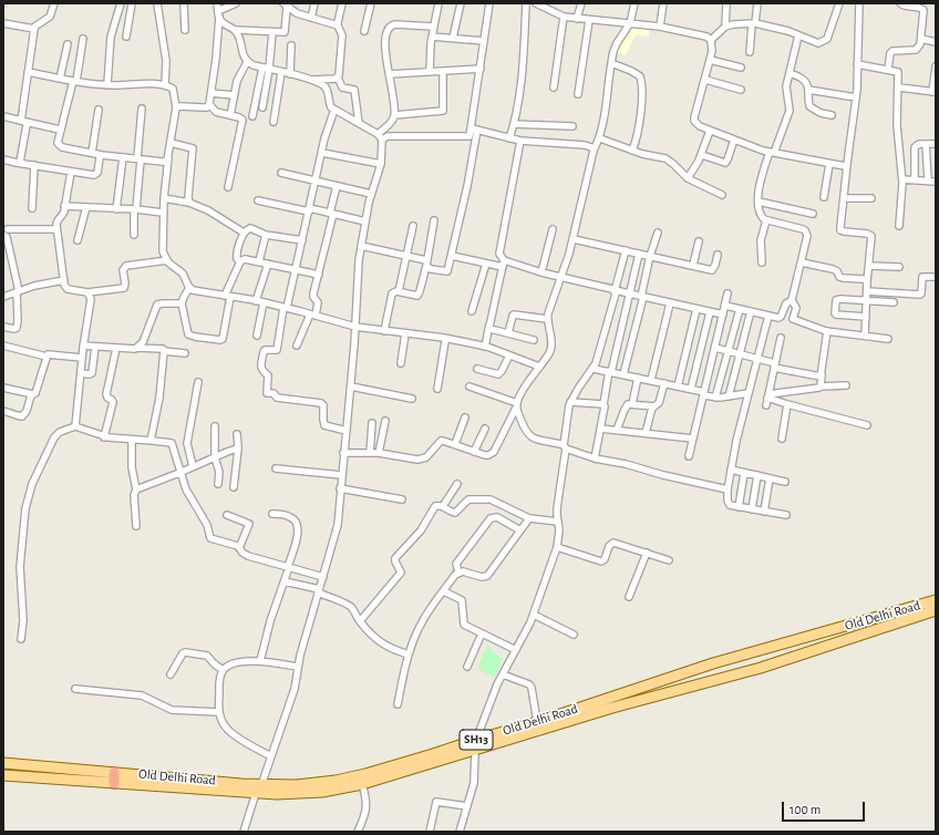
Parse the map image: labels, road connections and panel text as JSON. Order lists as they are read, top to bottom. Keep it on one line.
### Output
{"streets":{"main road":["Old Delhi Road","SH13"]},"scale_bar":"100 m"}
